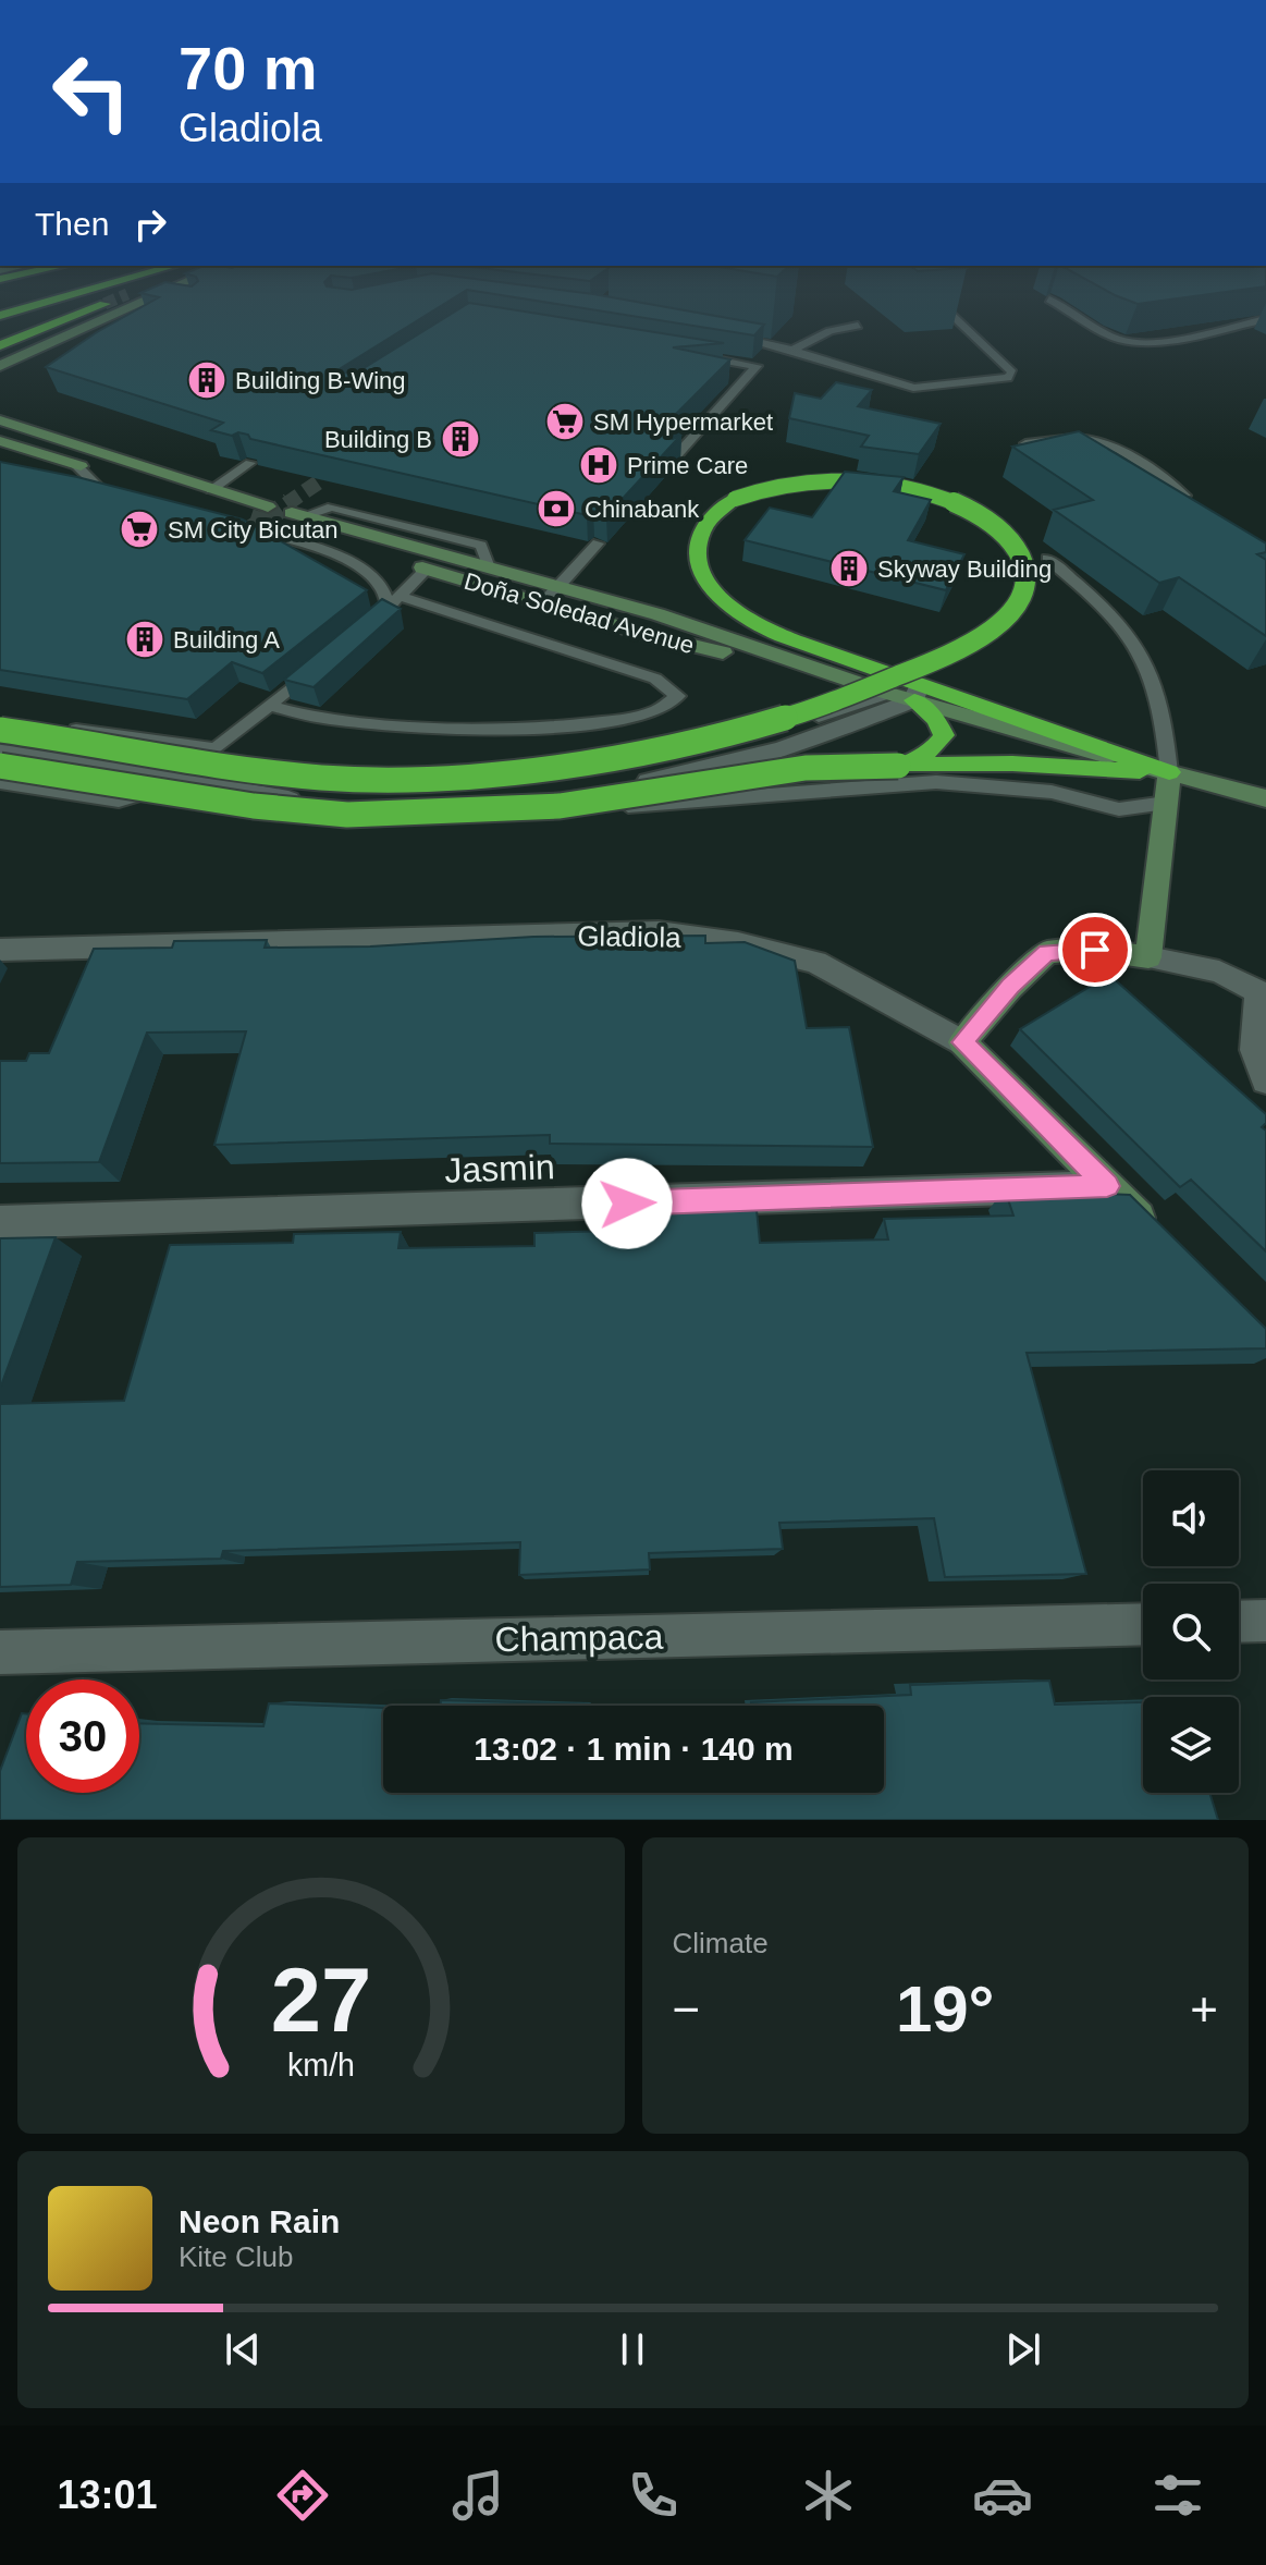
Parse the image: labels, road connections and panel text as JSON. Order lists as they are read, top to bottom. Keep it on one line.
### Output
{"streets":{"main road":["Doña Soledad Avenue","Gladiola"],"street":["Jasmin","Champaca"]},"crossings":[["Gladiola","Jasmin"]],"places":{"building":["Building B-Wing","Building B","Skyway Building","Building A"],"supermarket":["SM Hypermarket","SM City Bicutan"],"hospital":["Prime Care"],"bank":["Chinabank"]},"page":{"turn":["70 m","Gladiola"],"then":"Then","limit":"30","trip":"13:02 · 1 min · 140 m","tile":"Climate","heat":["−","19°","+"],"song":["Neon Rain","Kite Club"],"tabs":"13:01","gauge":["27","km/h"]}}
